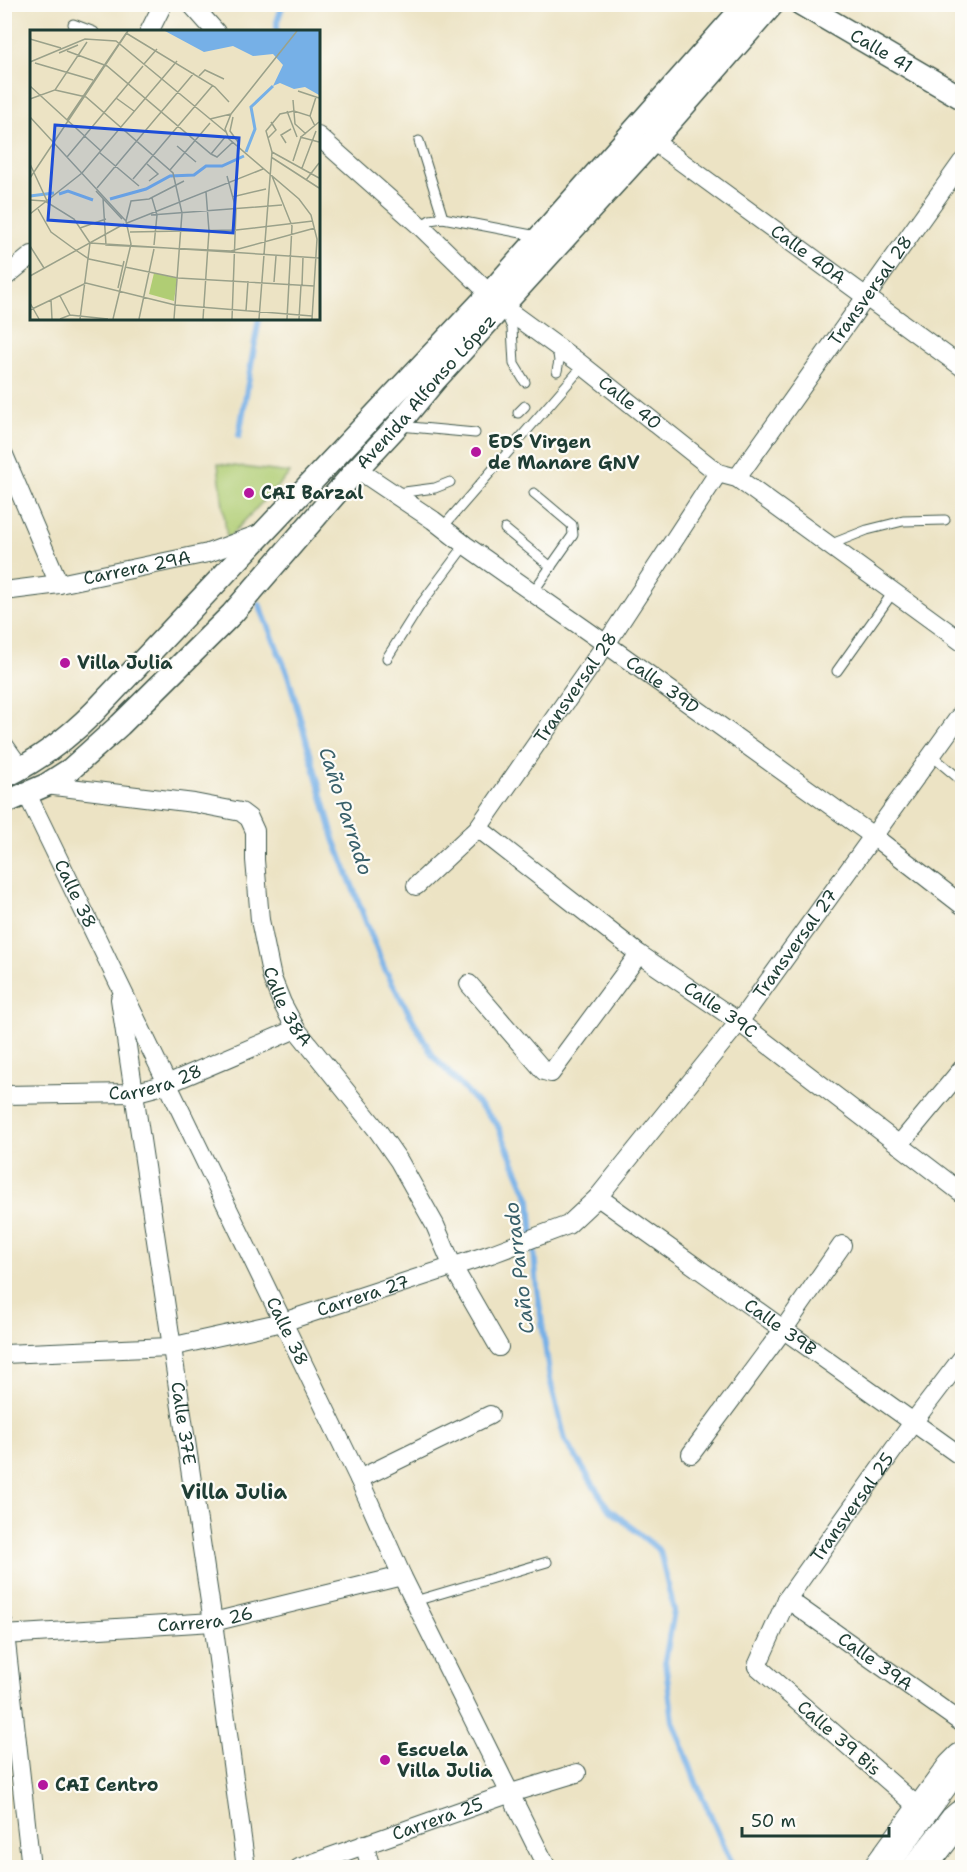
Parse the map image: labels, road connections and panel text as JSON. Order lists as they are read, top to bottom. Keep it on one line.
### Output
{"streets":{"street":["Calle 41","Calle 40A","Transversal 28","Avenida Alfonso López","Calle 40","Carrera 29A","Calle 39D","Calle 38","Transversal 27","Calle 38A","Calle 39C","Carrera 28","Carrera 27","Calle 39B","Calle 37E","Transversal 25","Carrera 26","Calle 39A","Calle 39 Bis","Carrera 25"]},"crossings":[["Calle 40A","Transversal 28"],["Calle 40A","Avenida Alfonso López"],["Transversal 28","Calle 40"],["Transversal 28","Calle 39D"],["Transversal 28","Calle 39C"],["Avenida Alfonso López","Calle 40"],["Avenida Alfonso López","Carrera 29A"],["Avenida Alfonso López","Calle 39D"],["Avenida Alfonso López","Calle 38"],["Avenida Alfonso López","Calle 38A"],["Calle 39D","Transversal 27"],["Calle 38","Calle 38A"],["Calle 38","Carrera 28"],["Calle 38","Carrera 27"],["Calle 38","Calle 37E"],["Calle 38","Carrera 26"],["Calle 38","Carrera 25"],["Transversal 27","Calle 39C"],["Transversal 27","Carrera 27"],["Transversal 27","Calle 39B"],["Calle 38A","Carrera 28"],["Calle 38A","Carrera 27"],["Carrera 28","Calle 37E"],["Carrera 27","Calle 39B"],["Carrera 27","Calle 37E"],["Calle 39B","Transversal 25"],["Calle 37E","Carrera 26"],["Transversal 25","Calle 39A"],["Transversal 25","Calle 39 Bis"]],"districts":["Villa Julia"],"water":["Caño Parrado"],"places":["EDS Virgen de Manare GNV","CAI Barzal","Villa Julia","Escuela Villa Julia","CAI Centro"],"scale_bar":"50 m"}
